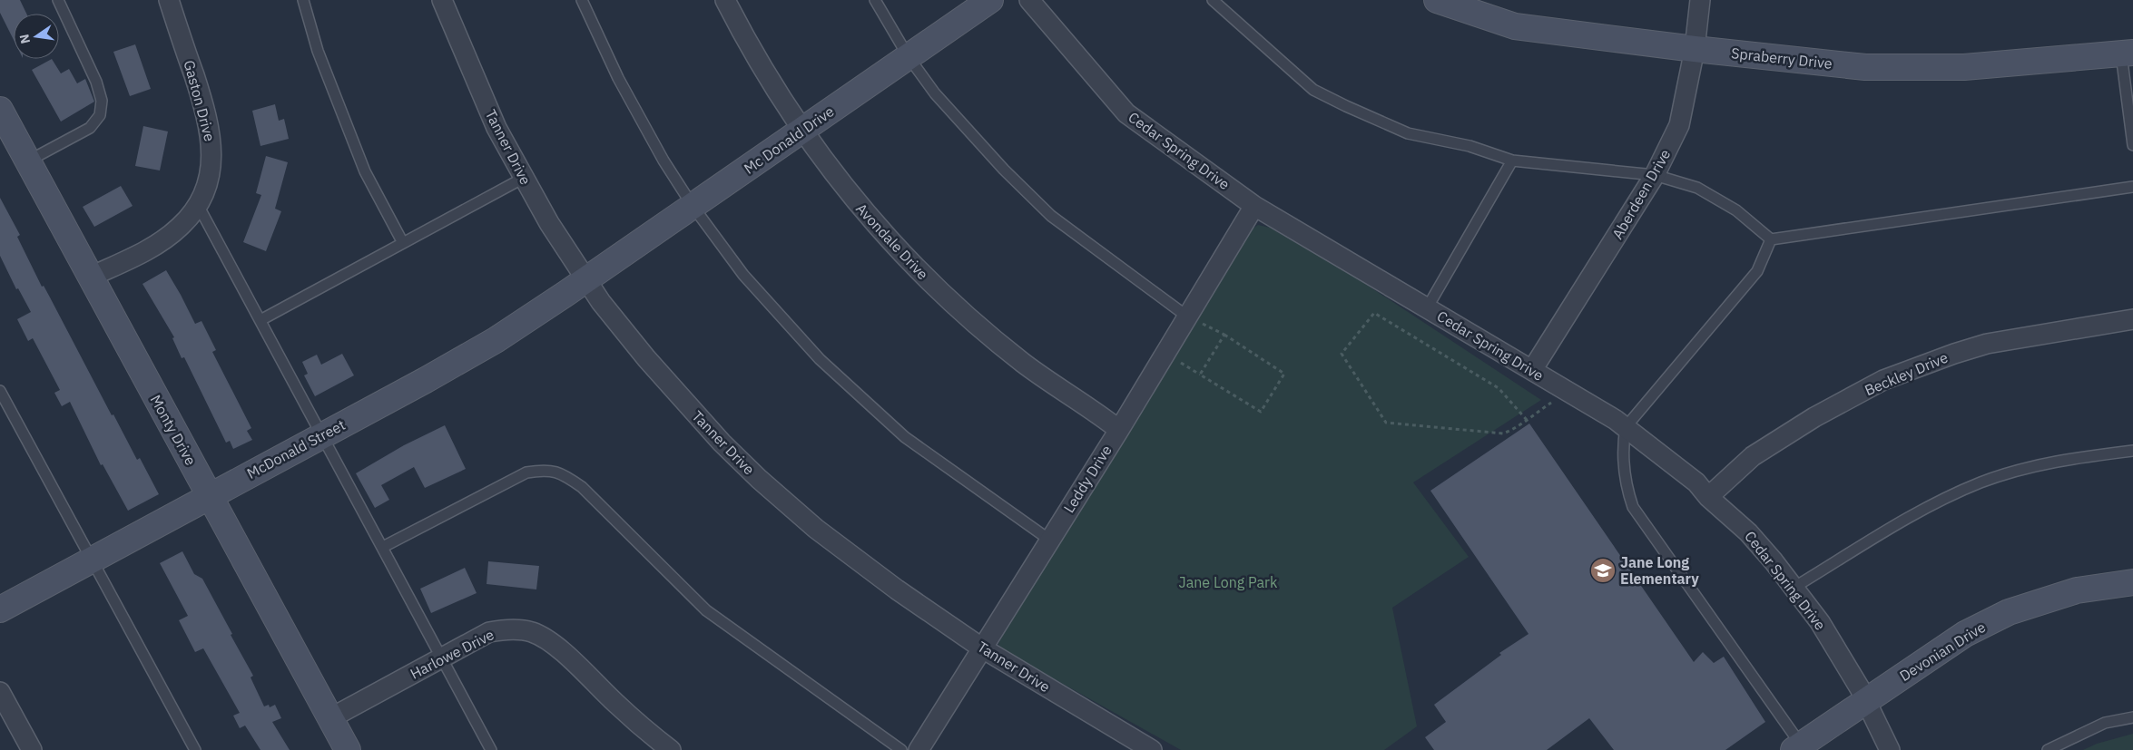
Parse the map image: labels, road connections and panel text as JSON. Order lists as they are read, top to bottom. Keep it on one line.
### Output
{"streets":{"street":["Spraberry Drive","Gaston Drive","Mc Donald Drive","Tanner Drive","Cedar Spring Drive","Aberdeen Drive","Avondale Drive","Beckley Drive","Monty Drive","McDonald Street","Leddy Drive","Devonian Drive","Harlowe Drive"]},"crossings":[["Spraberry Drive","Aberdeen Drive"],["Gaston Drive","Monty Drive"],["Mc Donald Drive","Tanner Drive"],["Mc Donald Drive","Avondale Drive"],["Mc Donald Drive","McDonald Street"],["Tanner Drive","McDonald Street"],["Tanner Drive","Leddy Drive"],["Cedar Spring Drive","Aberdeen Drive"],["Cedar Spring Drive","Beckley Drive"],["Cedar Spring Drive","Leddy Drive"],["Cedar Spring Drive","Devonian Drive"],["Avondale Drive","Leddy Drive"],["Monty Drive","McDonald Street"],["Monty Drive","Harlowe Drive"]],"parks":["Jane Long Park"],"places":{"school or university":["Jane Long Elementary"]},"north":"left"}
